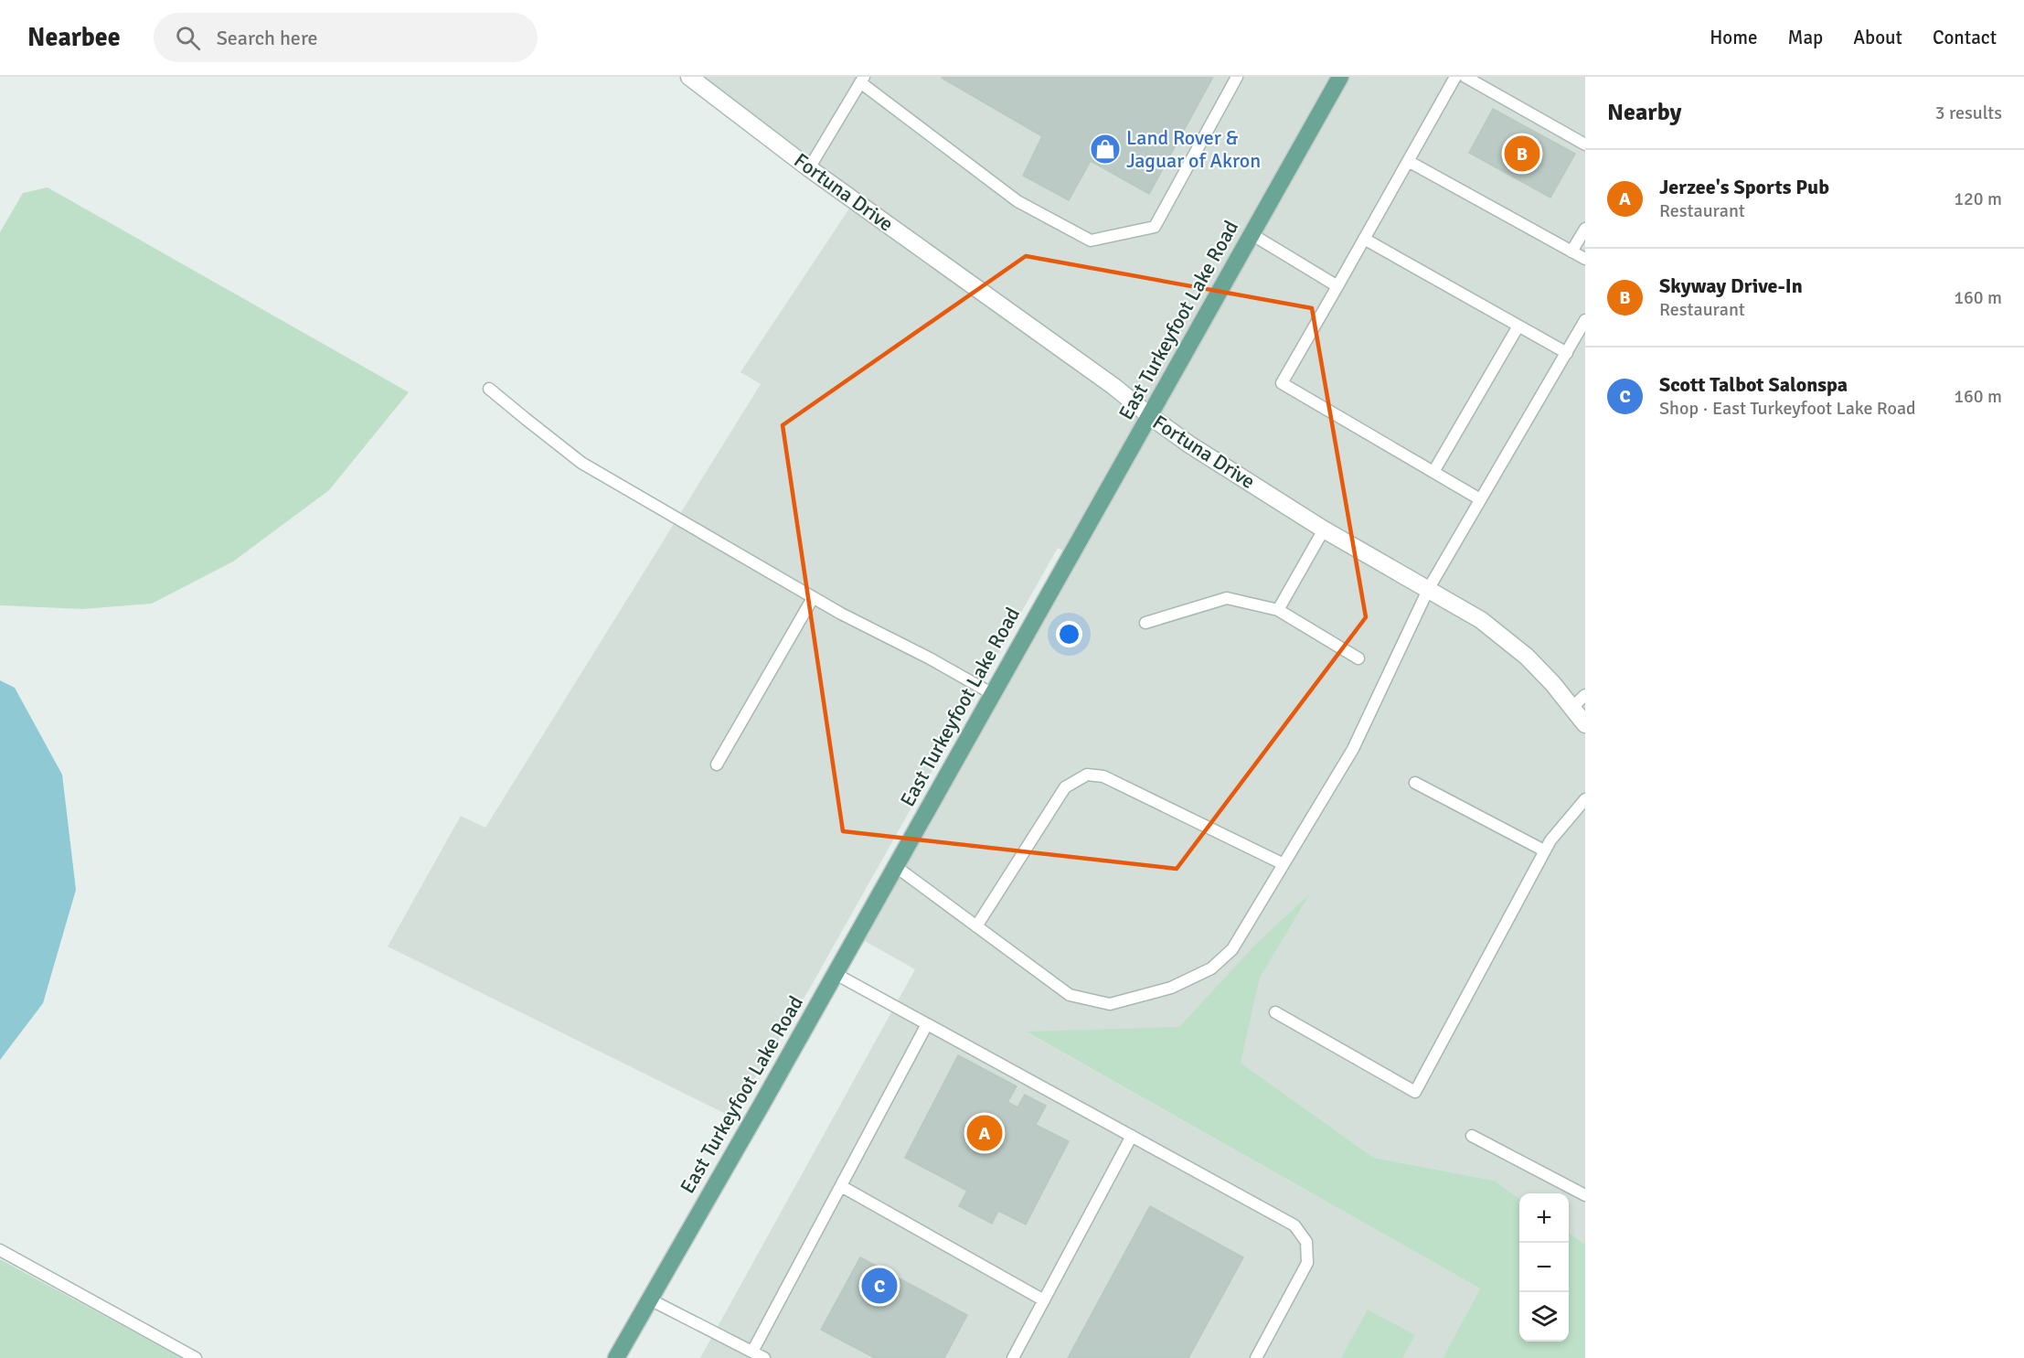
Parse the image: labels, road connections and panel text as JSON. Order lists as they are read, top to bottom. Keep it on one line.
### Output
{"streets":{"main road":["East Turkeyfoot Lake Road"],"street":["Fortuna Drive"]},"crossings":[["Fortuna Drive","East Turkeyfoot Lake Road"]],"places":{"shop":["Land Rover & Jaguar of Akron"]},"page":{"header":"Nearbee","search":"Search here","nav":["Home","Map","About","Contact"],"heading":["Nearby","3 results"],"pins":["B","A","C"],"list":[{"mark":"A","name":"Jerzee's Sports Pub","note":"Restaurant","value":"120 m"},{"mark":"B","name":"Skyway Drive-In","note":"Restaurant","value":"160 m"},{"mark":"C","name":"Scott Talbot Salonspa","note":"Shop · East Turkeyfoot Lake Road","value":"160 m"}],"map_buttons":["+","−"]}}
